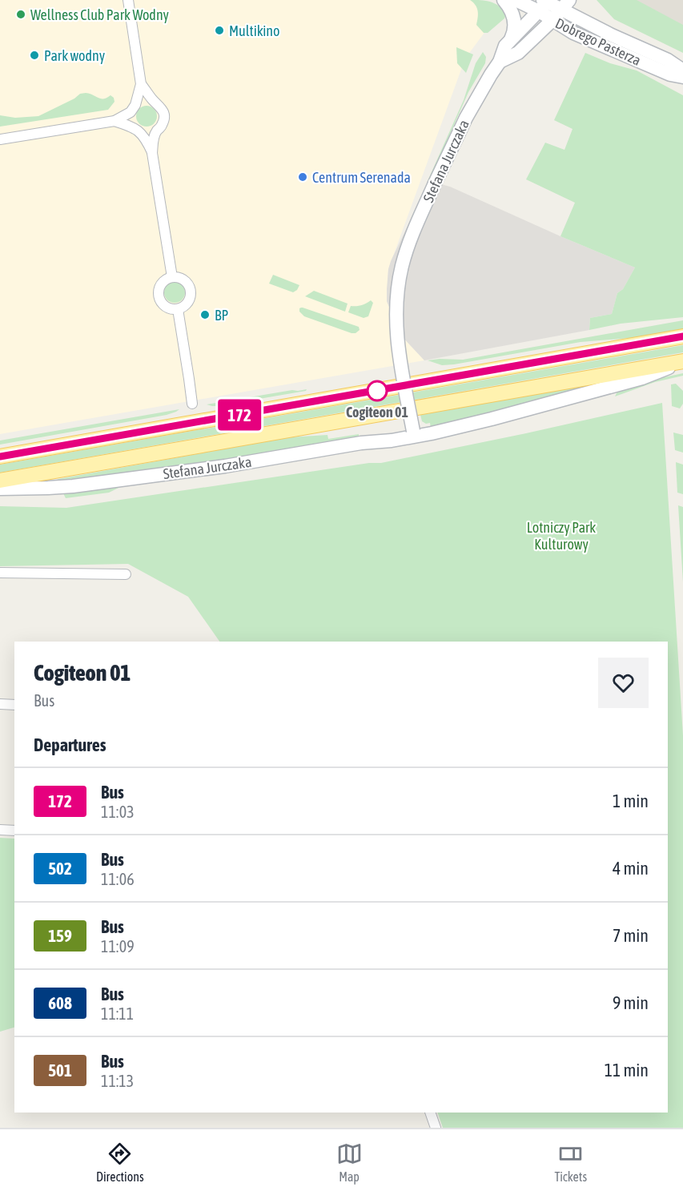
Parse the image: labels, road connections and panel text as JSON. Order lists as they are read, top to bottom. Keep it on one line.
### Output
{"streets":{"street":["Dobrego Pasterza","Stefana Jurczaka"]},"crossings":[["Dobrego Pasterza","Stefana Jurczaka"]],"parks":["Lotniczy Park Kulturowy"],"places":["Wellness Club Park Wodny","Multikino","Park wodny","Centrum Serenada","BP","Cogiteon 01"],"lines":["bus line 172"],"page":{"on_map":"172","heading":[["Cogiteon 01","Bus"],"Departures"],"list":[{"mark":"172","name":"Bus","note":"11:03","value":"1 min"},{"mark":"502","name":"Bus","note":"11:06","value":"4 min"},{"mark":"159","name":"Bus","note":"11:09","value":"7 min"},{"mark":"608","name":"Bus","note":"11:11","value":"9 min"},{"mark":"501","name":"Bus","note":"11:13","value":"11 min"}],"tabs":["Directions","Map","Tickets"]}}
